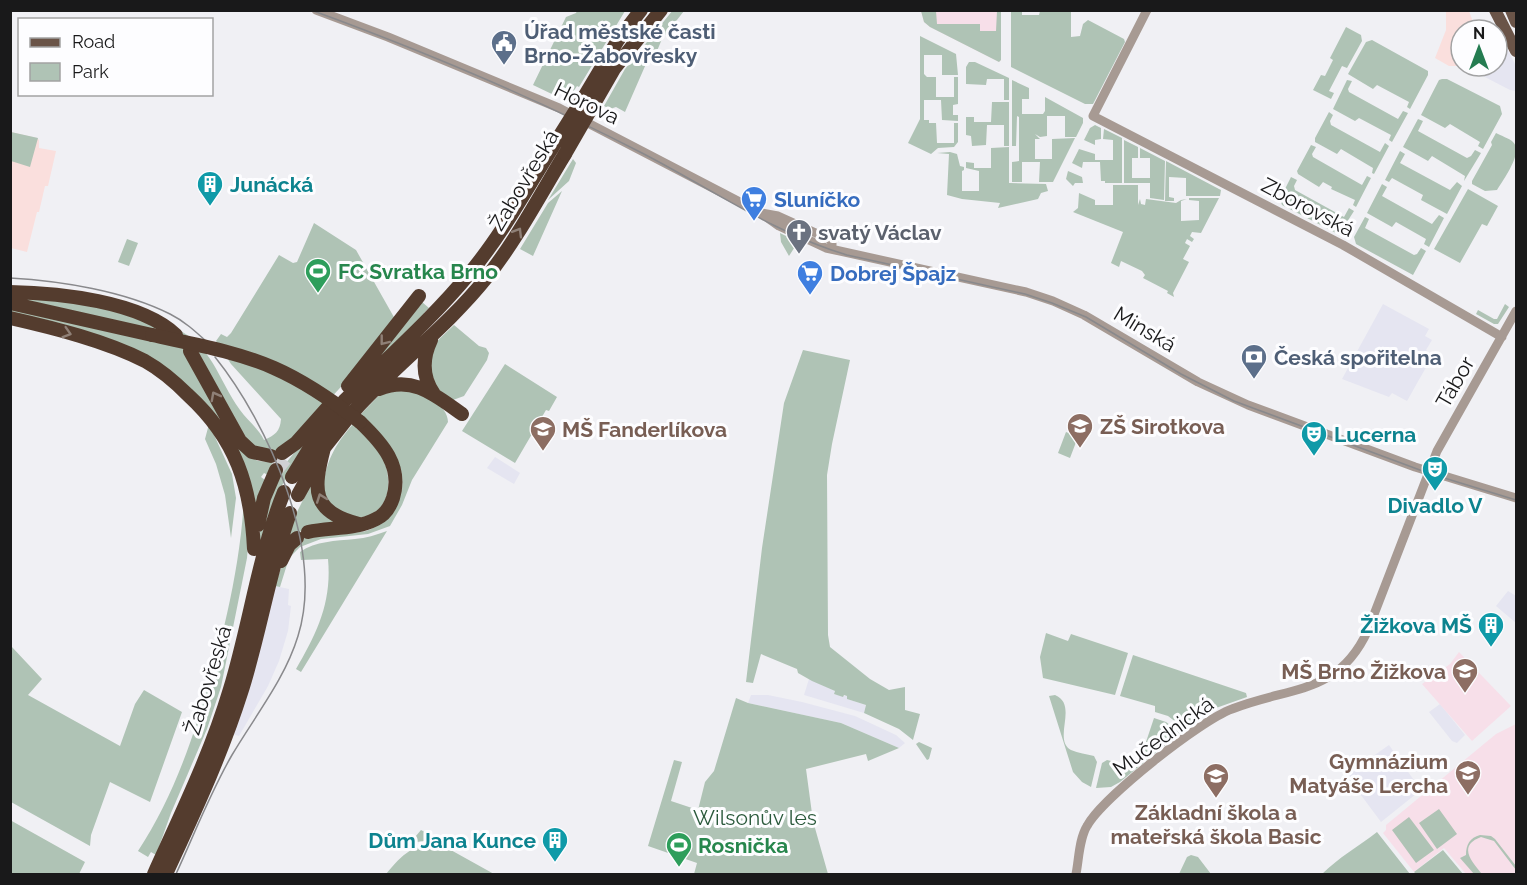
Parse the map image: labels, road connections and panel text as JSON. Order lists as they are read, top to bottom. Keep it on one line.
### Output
{"streets":{"highway":["Žabovřeská"],"street":["Horova","Zborovská","Minská","Tábor","Mučednická"]},"crossings":[["Horova","Minská"],["Zborovská","Tábor"],["Minská","Tábor"],["Minská","Mučednická"],["Tábor","Mučednická"]],"parks":["Wilsonův les"],"places":{"public building":["Úřad městské časti Brno-Žabovřesky"],"building":["Junácká","Žižkova MŠ","Dům Jana Kunce"],"supermarket":["Sluníčko","Dobrej Špajz"],"church":["svatý Václav"],"sports":["FC Svratka Brno","Rosnička"],"bank":["Česká spořitelna"],"school or university":["ZŠ Sirotkova","MŠ Fanderlíkova","MŠ Brno Žižkova","Gymnázium Matyáše Lercha","Základní škola a mateřská škola Basic"],"theatre":["Lucerna","Divadlo V"]},"legend":["Road","Park"],"north":"top"}
